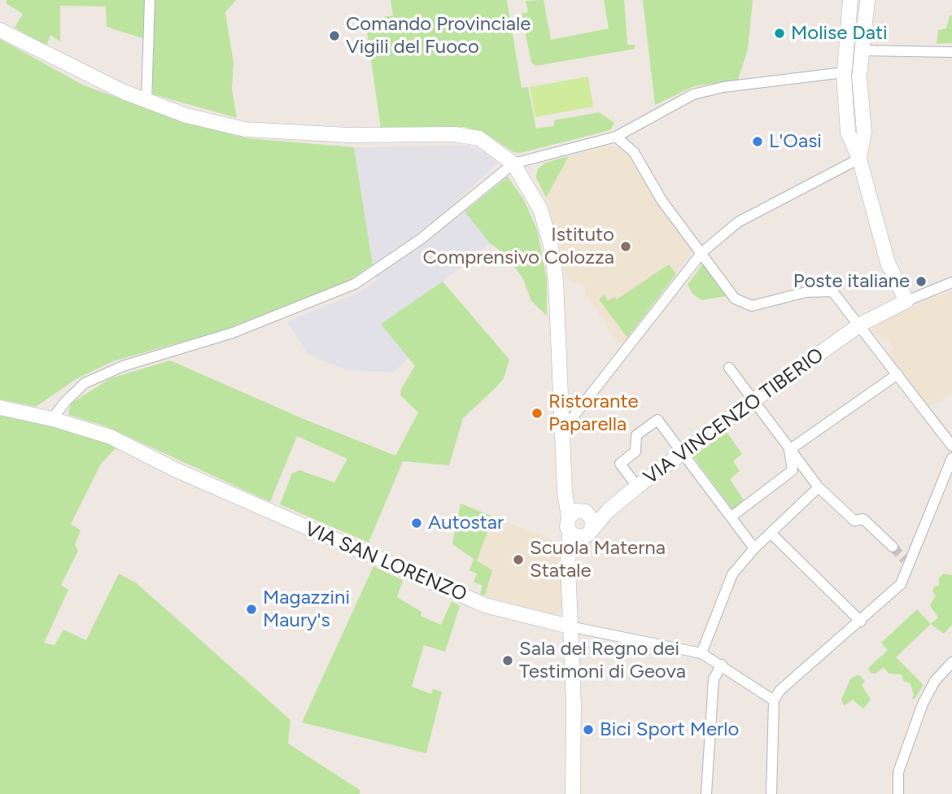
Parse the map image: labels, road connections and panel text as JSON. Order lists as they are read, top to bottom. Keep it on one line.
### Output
{"streets":{"street":["VIA VINCENZO TIBERIO","VIA SAN LORENZO"]},"places":["Molise Dati","Comando Provinciale Vigili del Fuoco","L'Oasi","Istituto Comprensivo Colozza","Poste italiane","Ristorante Paparella","Autostar","Scuola Materna Statale","Magazzini Maury's","Sala del Regno dei Testimoni di Geova","Bici Sport Merlo"]}
